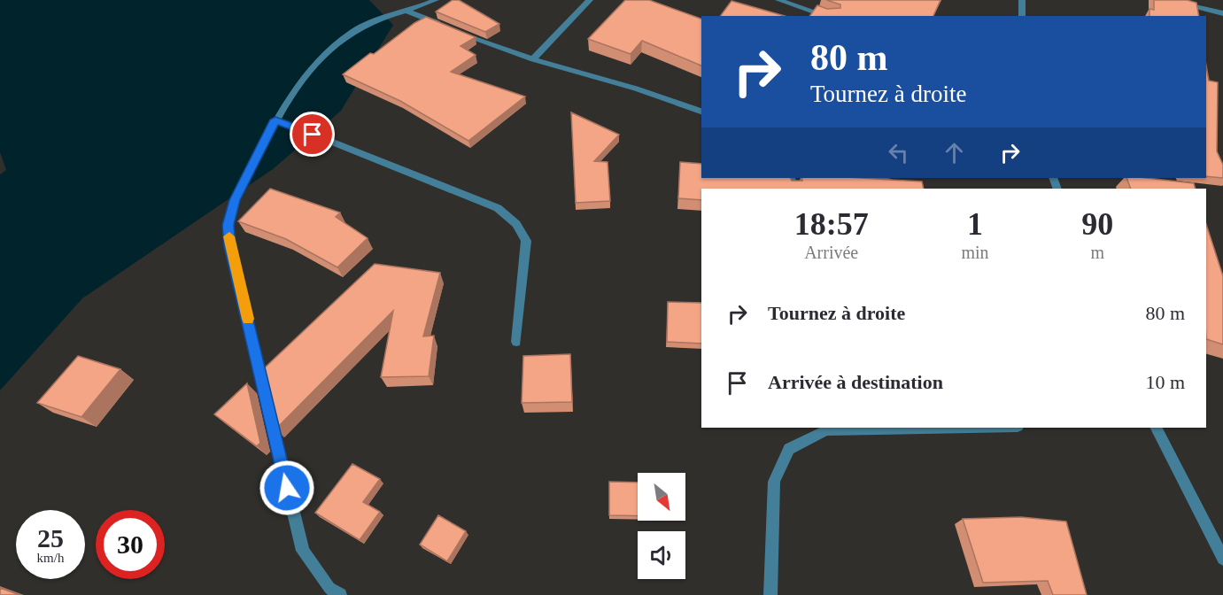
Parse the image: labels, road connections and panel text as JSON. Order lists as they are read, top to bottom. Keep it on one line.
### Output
{"north":"bottom right","page":{"turn":["80 m","Tournez à droite"],"eta":["18:57","Arrivée","1","min","90","m"],"list":[{"name":"Tournez à droite","value":"80 m"},{"name":"Arrivée à destination","value":"10 m"}],"speed":"25 km/h","limit":"30"}}
